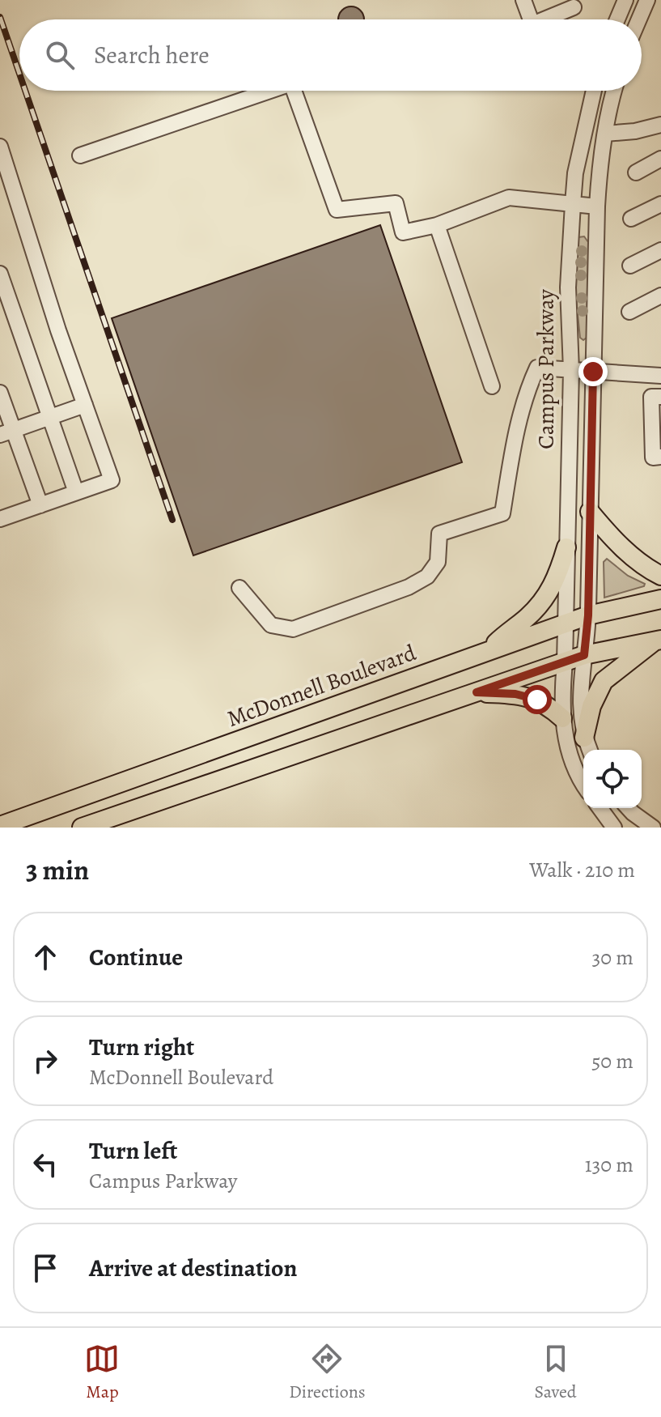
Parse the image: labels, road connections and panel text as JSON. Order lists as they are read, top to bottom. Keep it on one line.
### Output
{"streets":{"main road":["McDonnell Boulevard"],"street":["Campus Parkway"]},"crossings":[["Campus Parkway","McDonnell Boulevard"]],"page":{"search":"Search here","heading":["3 min","Walk · 210 m"],"list":[["Continue","30 m"],["Turn right","McDonnell Boulevard","50 m"],["Turn left","Campus Parkway","130 m"],"Arrive at destination"],"nav":["Map","Directions","Saved"]}}
